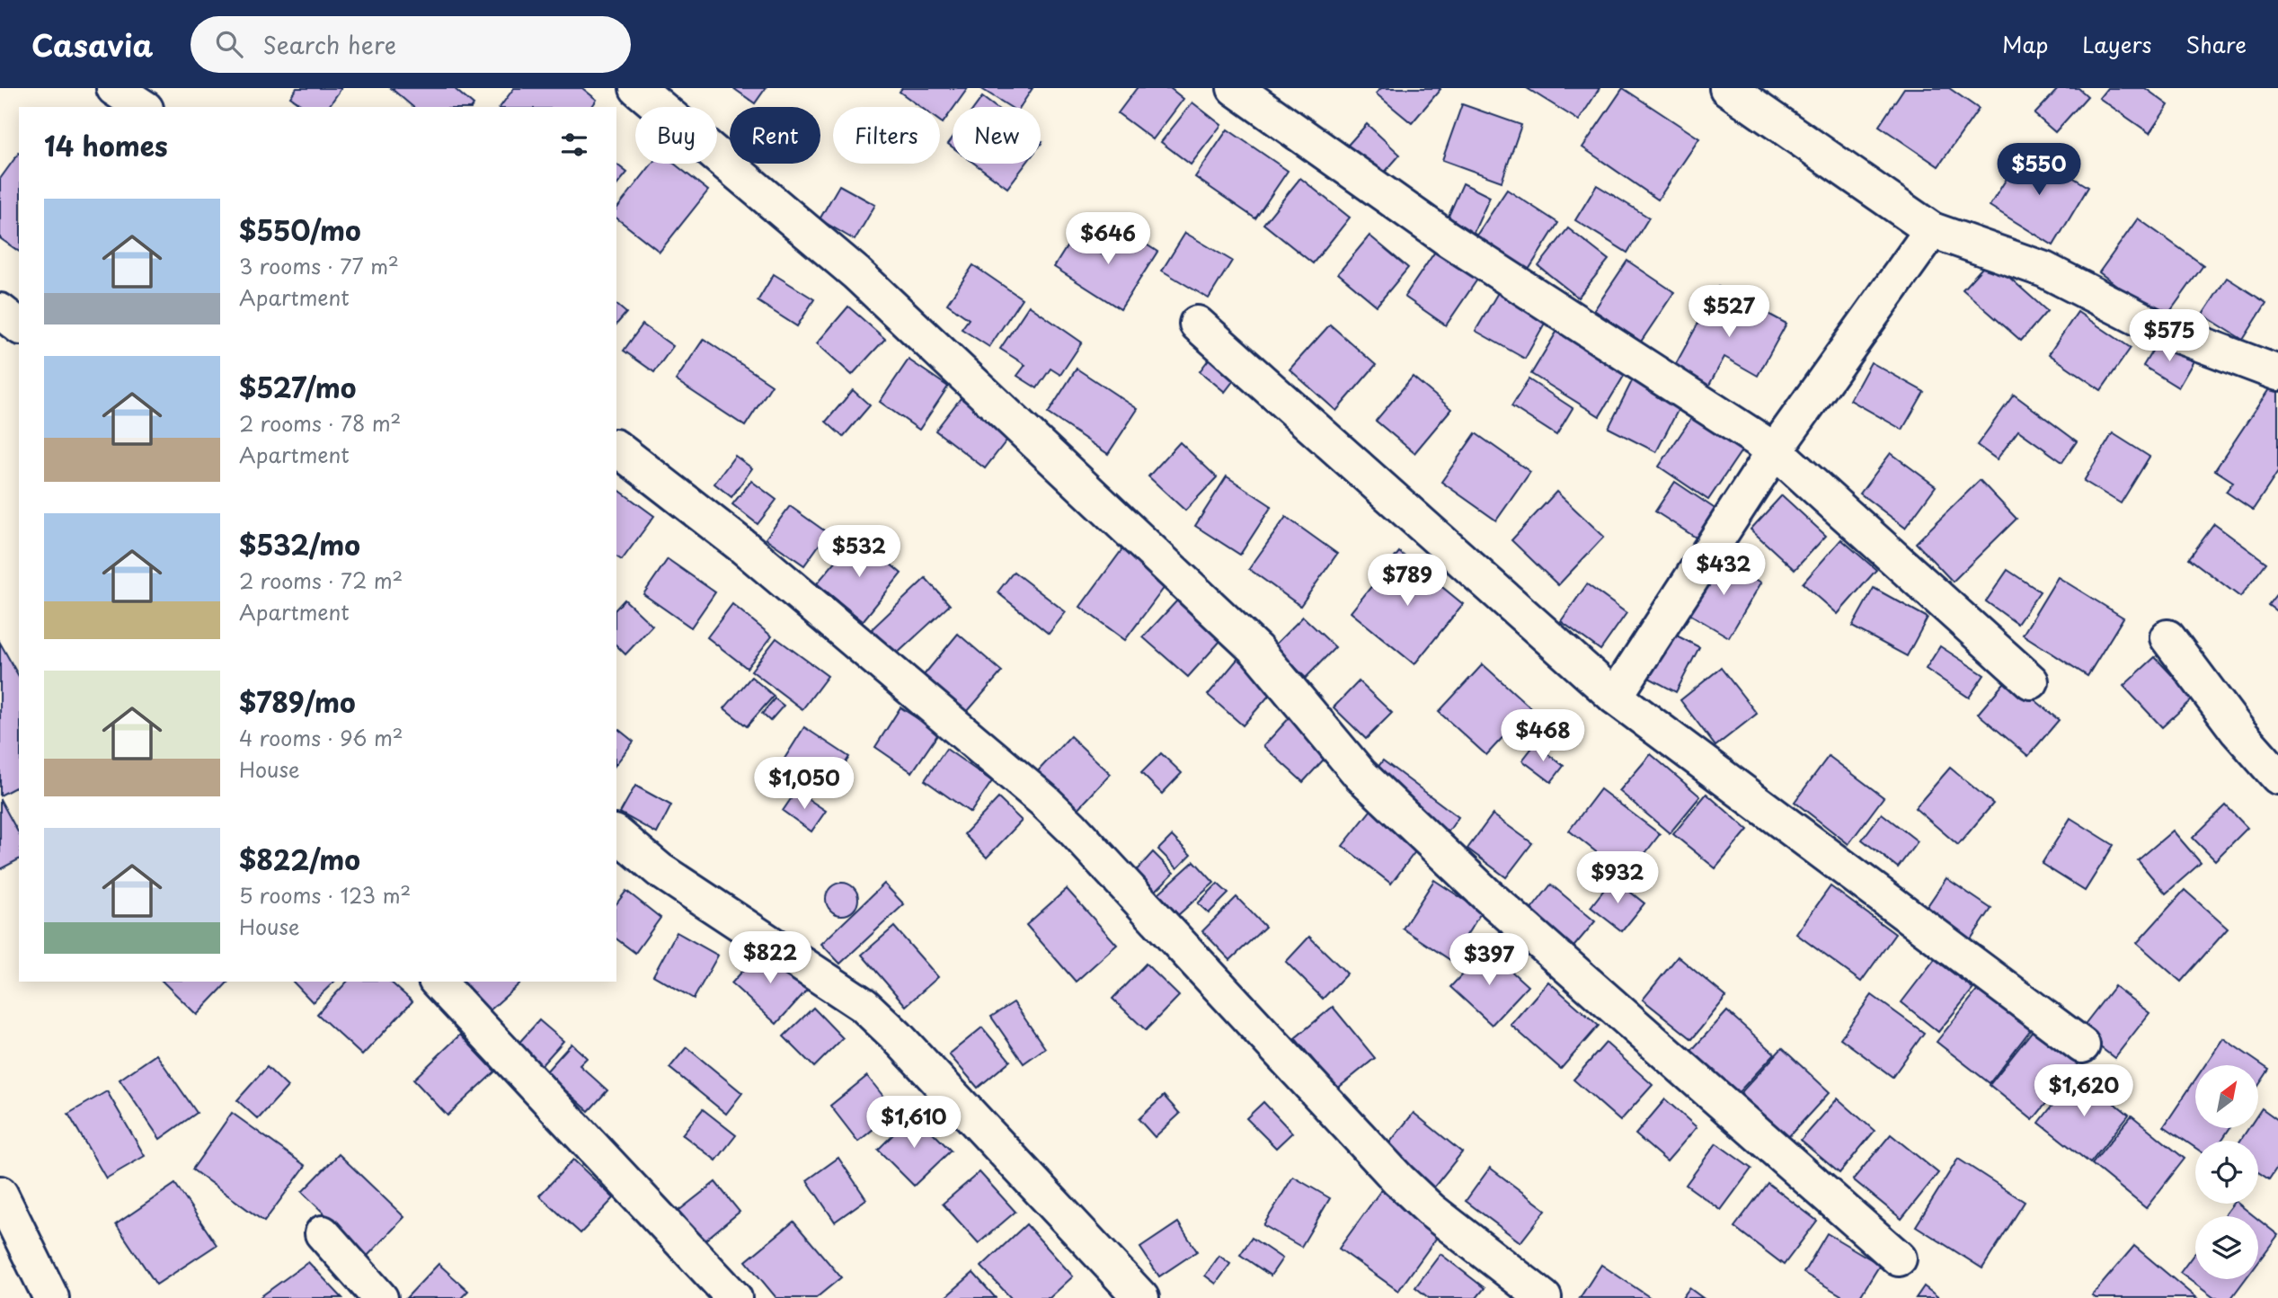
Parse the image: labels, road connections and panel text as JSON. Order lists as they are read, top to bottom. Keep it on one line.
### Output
{"north":"top right","page":{"header":"Casavia","search":"Search here","nav":["Map","Layers","Share"],"chip":["Buy","Rent","Filters","New"],"heading":"14 homes","price":["$550","$646","$527","$575","$532","$432","$789","$468","$1,050","$932","$822","$397","$1,620","$1,610"],"list":[{"name":"$550/mo","note":"3 rooms · 77 m² · Apartment"},{"name":"$527/mo","note":"2 rooms · 78 m² · Apartment"},{"name":"$532/mo","note":"2 rooms · 72 m² · Apartment"},{"name":"$789/mo","note":"4 rooms · 96 m² · House"},{"name":"$822/mo","note":"5 rooms · 123 m² · House"}]}}
